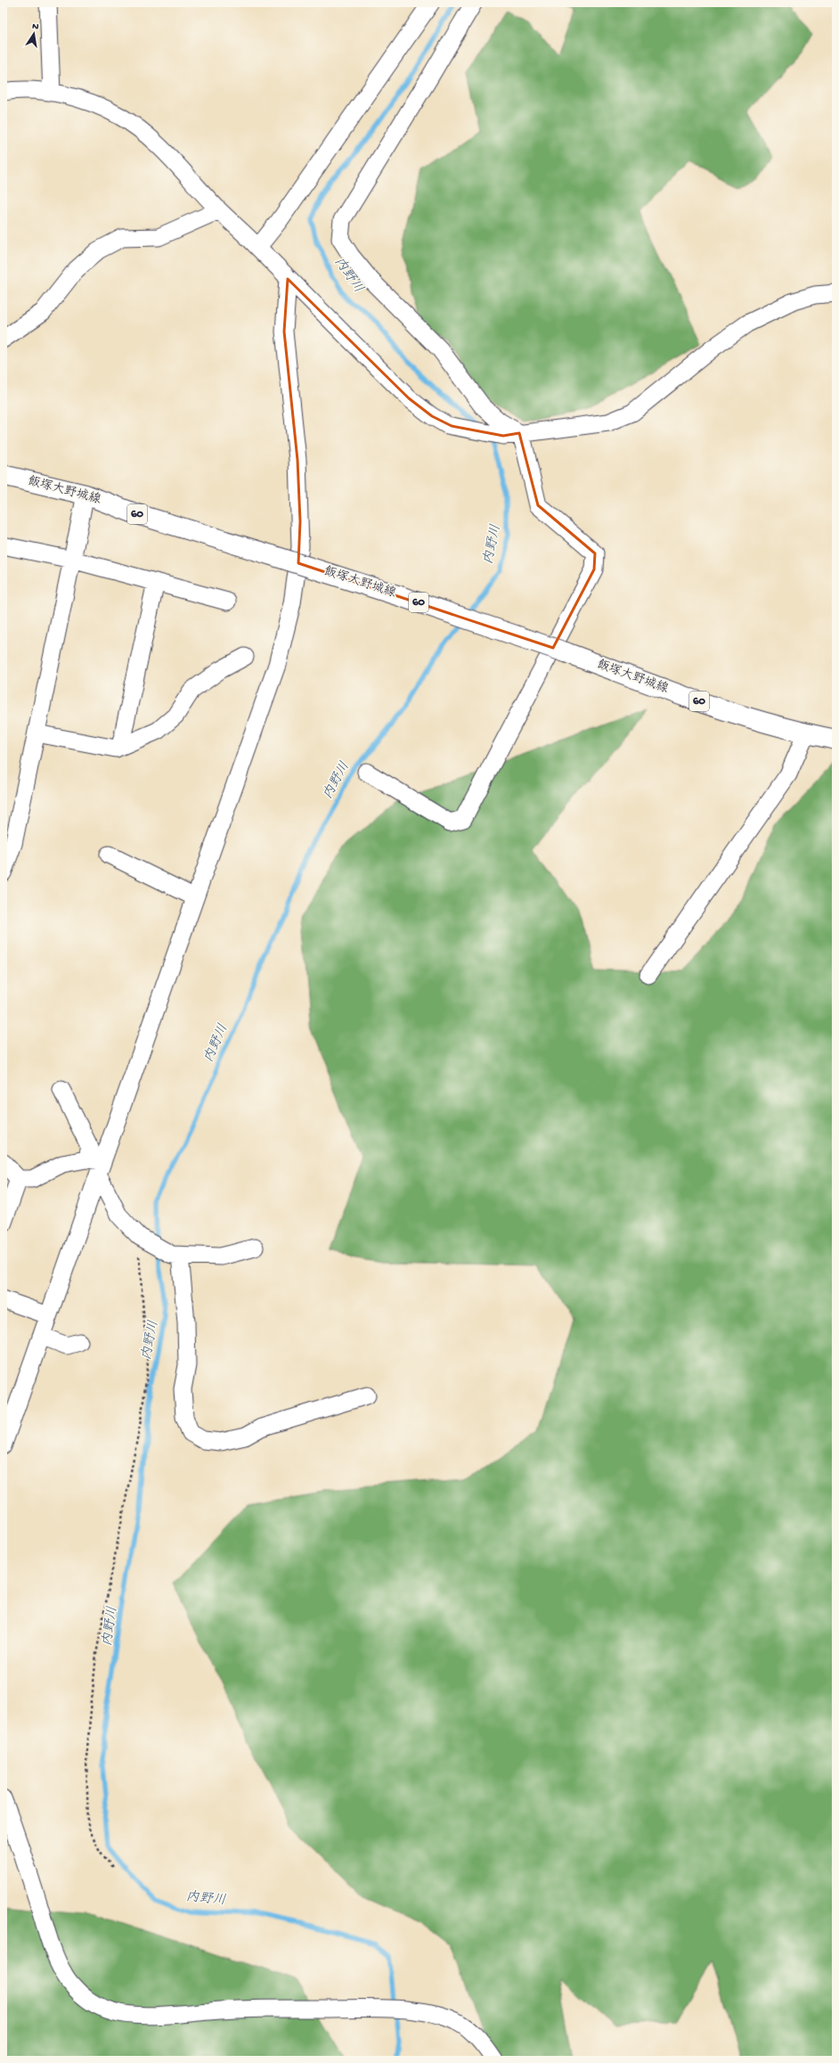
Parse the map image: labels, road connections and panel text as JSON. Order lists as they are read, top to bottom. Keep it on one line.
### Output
{"streets":{"main road":["飯塚大野城線","60"]},"water":["内野川"],"north":"top"}
